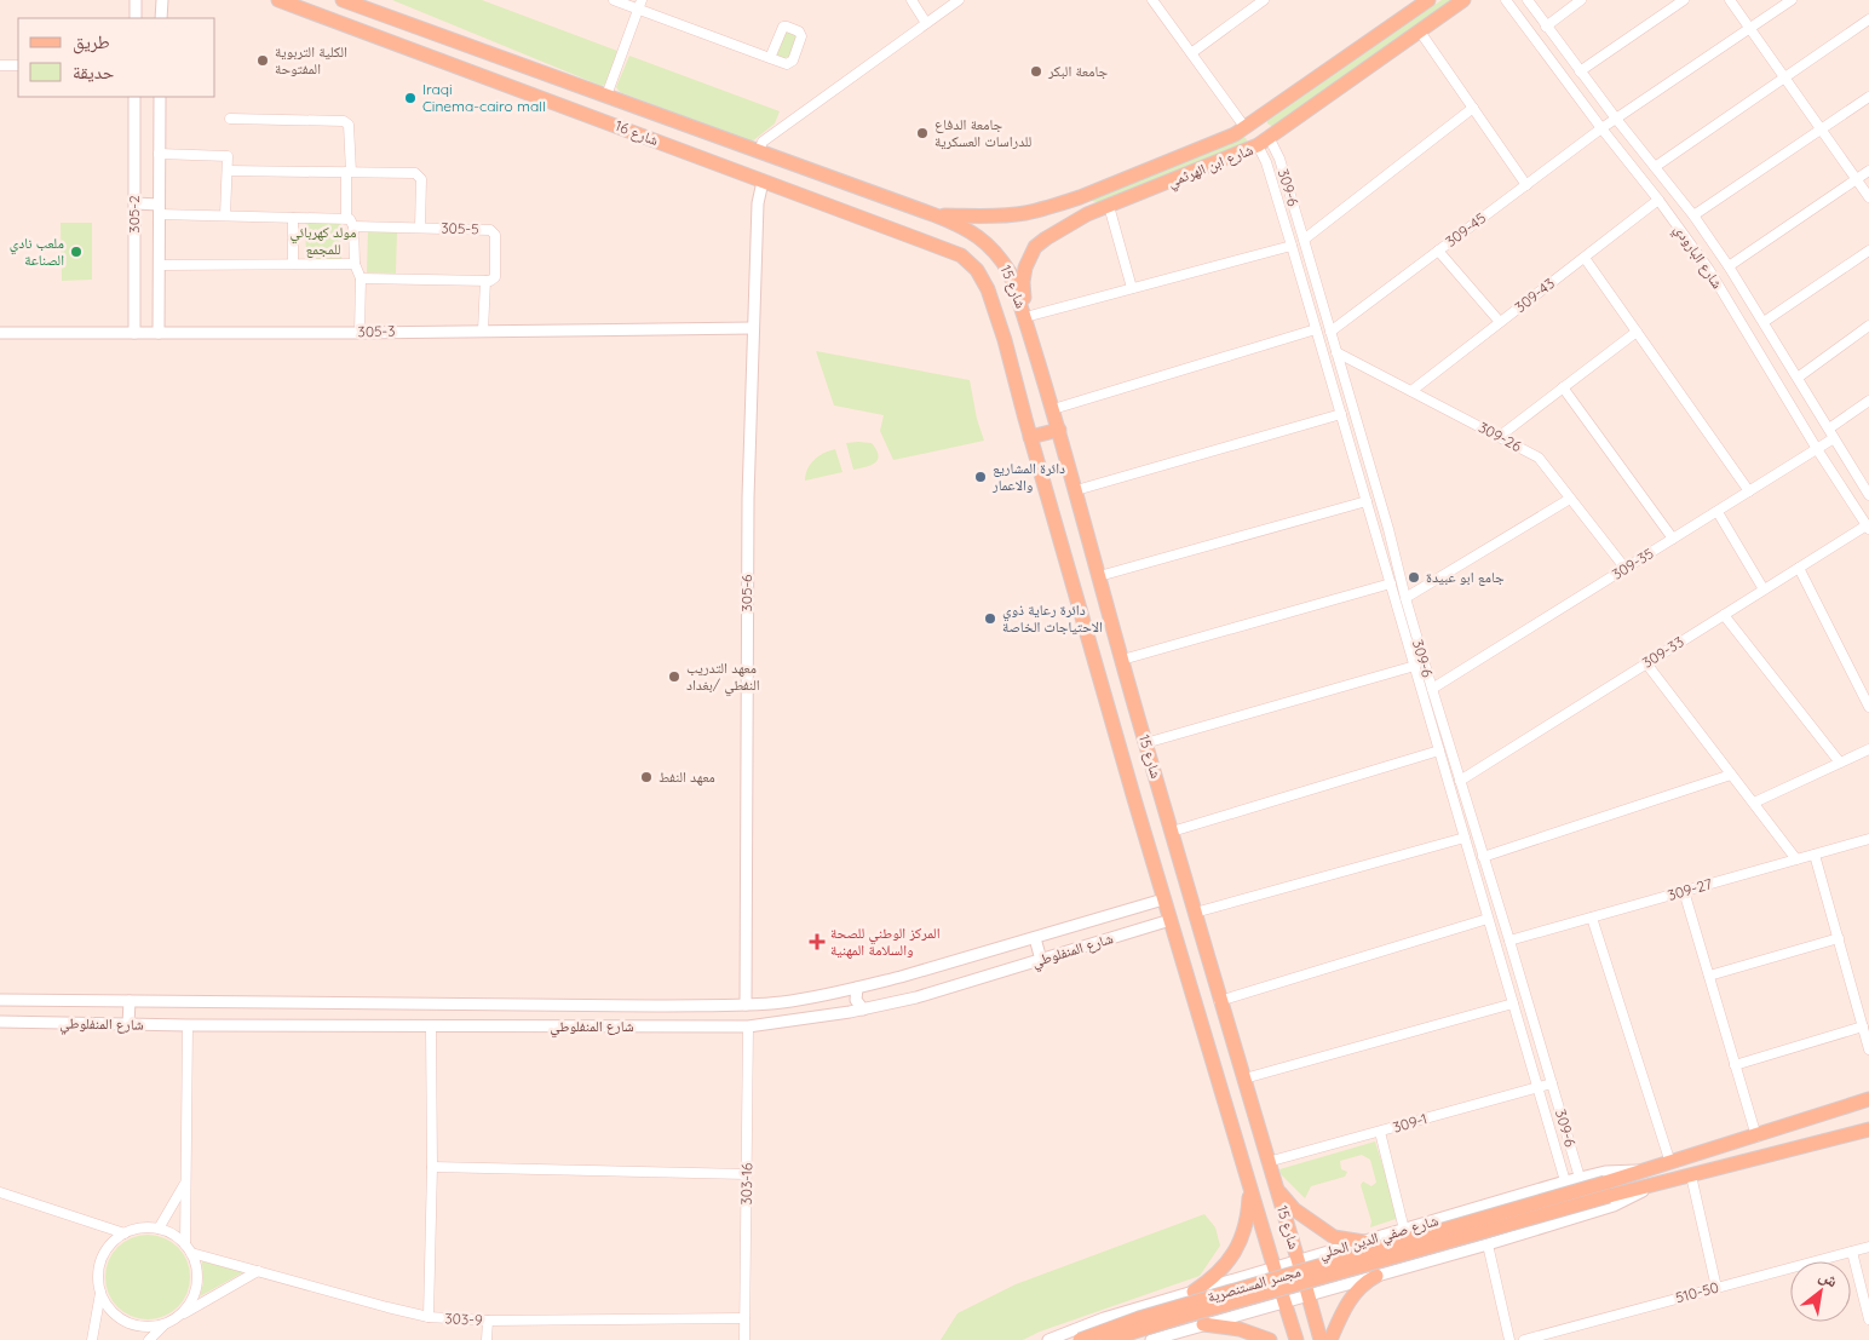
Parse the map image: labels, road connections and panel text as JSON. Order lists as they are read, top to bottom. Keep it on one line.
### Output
{"streets":{"main road":["شارع 16","شارع ابن الهرثمي","شارع 15","شارع صفي الدين الحلي","مجسر المستنصرية"],"street":["309-6","305-2","305-5","309-45","شارع البارودي","309-43","305-3","309-26","309-35","305-6","309-33","309-27","شارع المنفلوطي","309-1","303-16","510-50","303-9"]},"crossings":[["شارع 16","شارع ابن الهرثمي"],["شارع 16","شارع 15"],["شارع 16","305-6"],["شارع ابن الهرثمي","309-6"],["شارع ابن الهرثمي","شارع 15"],["309-6","309-45"],["309-6","309-26"],["309-6","309-35"],["309-6","309-33"],["309-6","309-27"],["309-6","309-1"],["309-6","شارع صفي الدين الحلي"],["305-2","305-5"],["305-2","305-3"],["309-45","شارع البارودي"],["شارع البارودي","309-43"],["شارع البارودي","309-35"],["شارع البارودي","309-33"],["شارع 15","شارع المنفلوطي"],["شارع 15","309-1"],["شارع 15","شارع صفي الدين الحلي"],["309-43","309-26"],["305-3","305-6"],["309-26","309-35"],["305-6","شارع المنفلوطي"],["شارع المنفلوطي","303-16"],["303-16","303-9"],["شارع صفي الدين الحلي","مجسر المستنصرية"]],"parks":["مولد كهربائي للمجمع"],"places":{"other":["الكلية التربوية المفتوحة","جامعة البكر","Iraqi Cinema-cairo mall","جامعة الدفاع للدراسات العسكرية","ملعب نادي الصناعة","دائرة المشاريع والاعمار","جامع ابو عبيدة","دائرة رعاية ذوي الاحتياجات الخاصة","معهد التدريب النفطي /بغداد","معهد النفط"],"health":["المركز الوطني للصحة والسلامة المهنية"]},"legend":["طريق","حديقة"],"north":"top right"}
